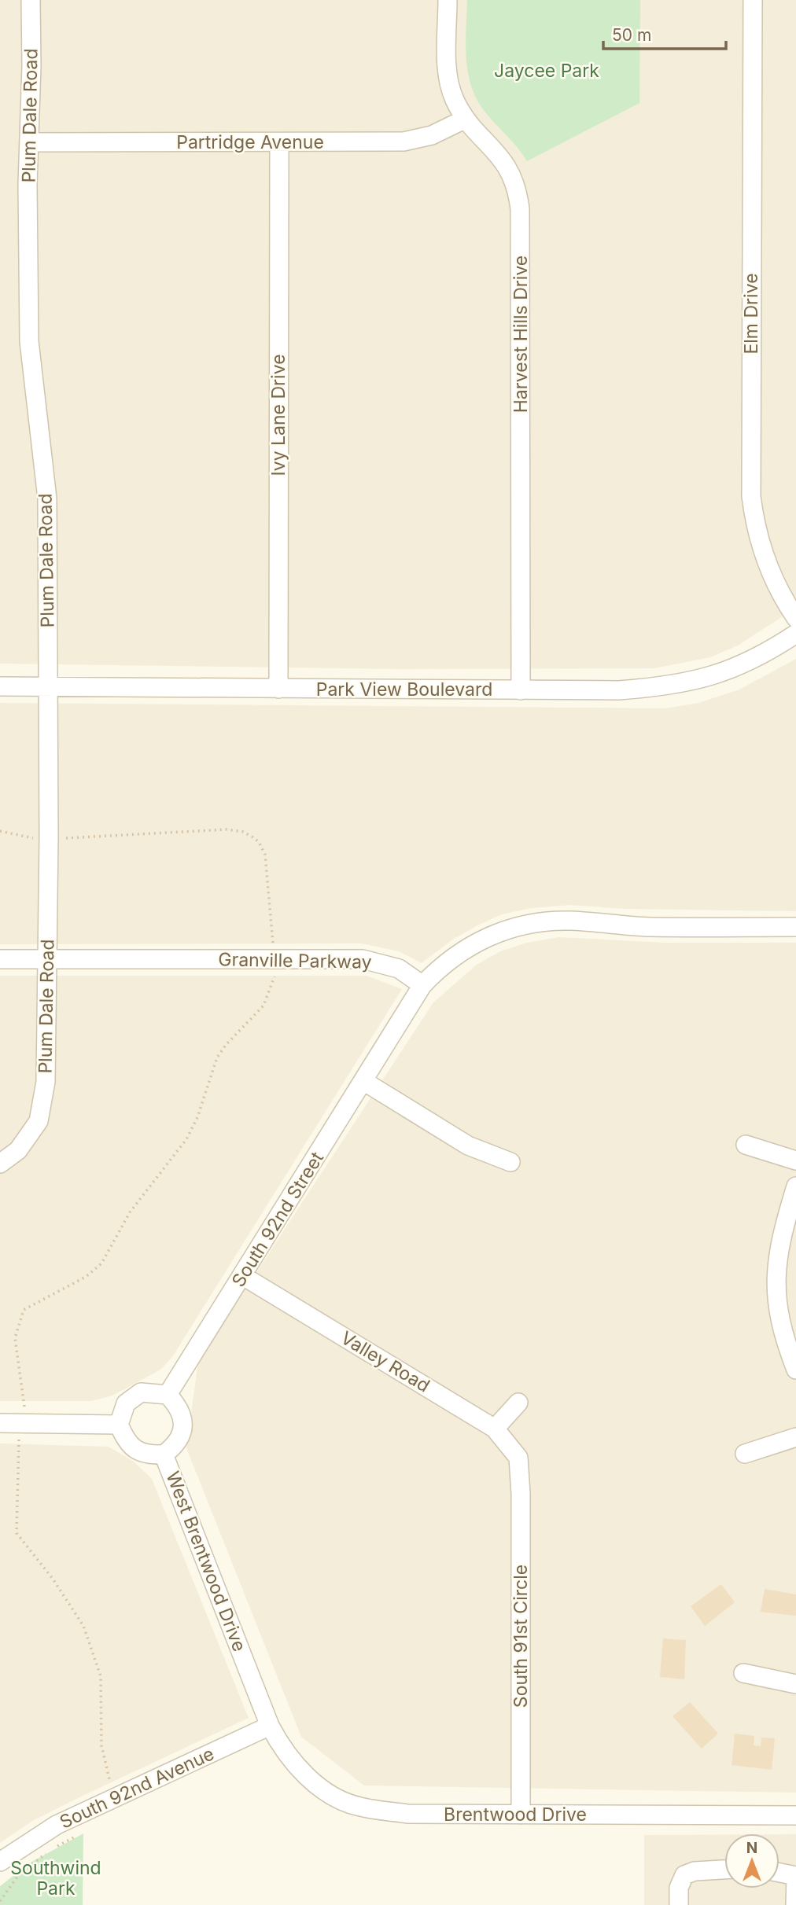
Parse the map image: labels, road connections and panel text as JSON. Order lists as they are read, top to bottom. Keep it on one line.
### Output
{"streets":{"street":["Plum Dale Road","Partridge Avenue","Elm Drive","Harvest Hills Drive","Ivy Lane Drive","Park View Boulevard","Granville Parkway","South 92nd Street","Valley Road","West Brentwood Drive","South 91st Circle","South 92nd Avenue","Brentwood Drive"]},"crossings":[["Plum Dale Road","Partridge Avenue"],["Plum Dale Road","Park View Boulevard"],["Plum Dale Road","Granville Parkway"],["Partridge Avenue","Harvest Hills Drive"],["Partridge Avenue","Ivy Lane Drive"],["Harvest Hills Drive","Park View Boulevard"],["Ivy Lane Drive","Park View Boulevard"],["Granville Parkway","South 92nd Street"],["South 92nd Street","Valley Road"],["South 92nd Street","West Brentwood Drive"],["Valley Road","South 91st Circle"],["West Brentwood Drive","South 92nd Avenue"],["West Brentwood Drive","Brentwood Drive"],["South 91st Circle","Brentwood Drive"],["South 92nd Avenue","Brentwood Drive"]],"parks":["Jaycee Park","Southwind Park"],"scale_bar":"50 m","north":"top"}
